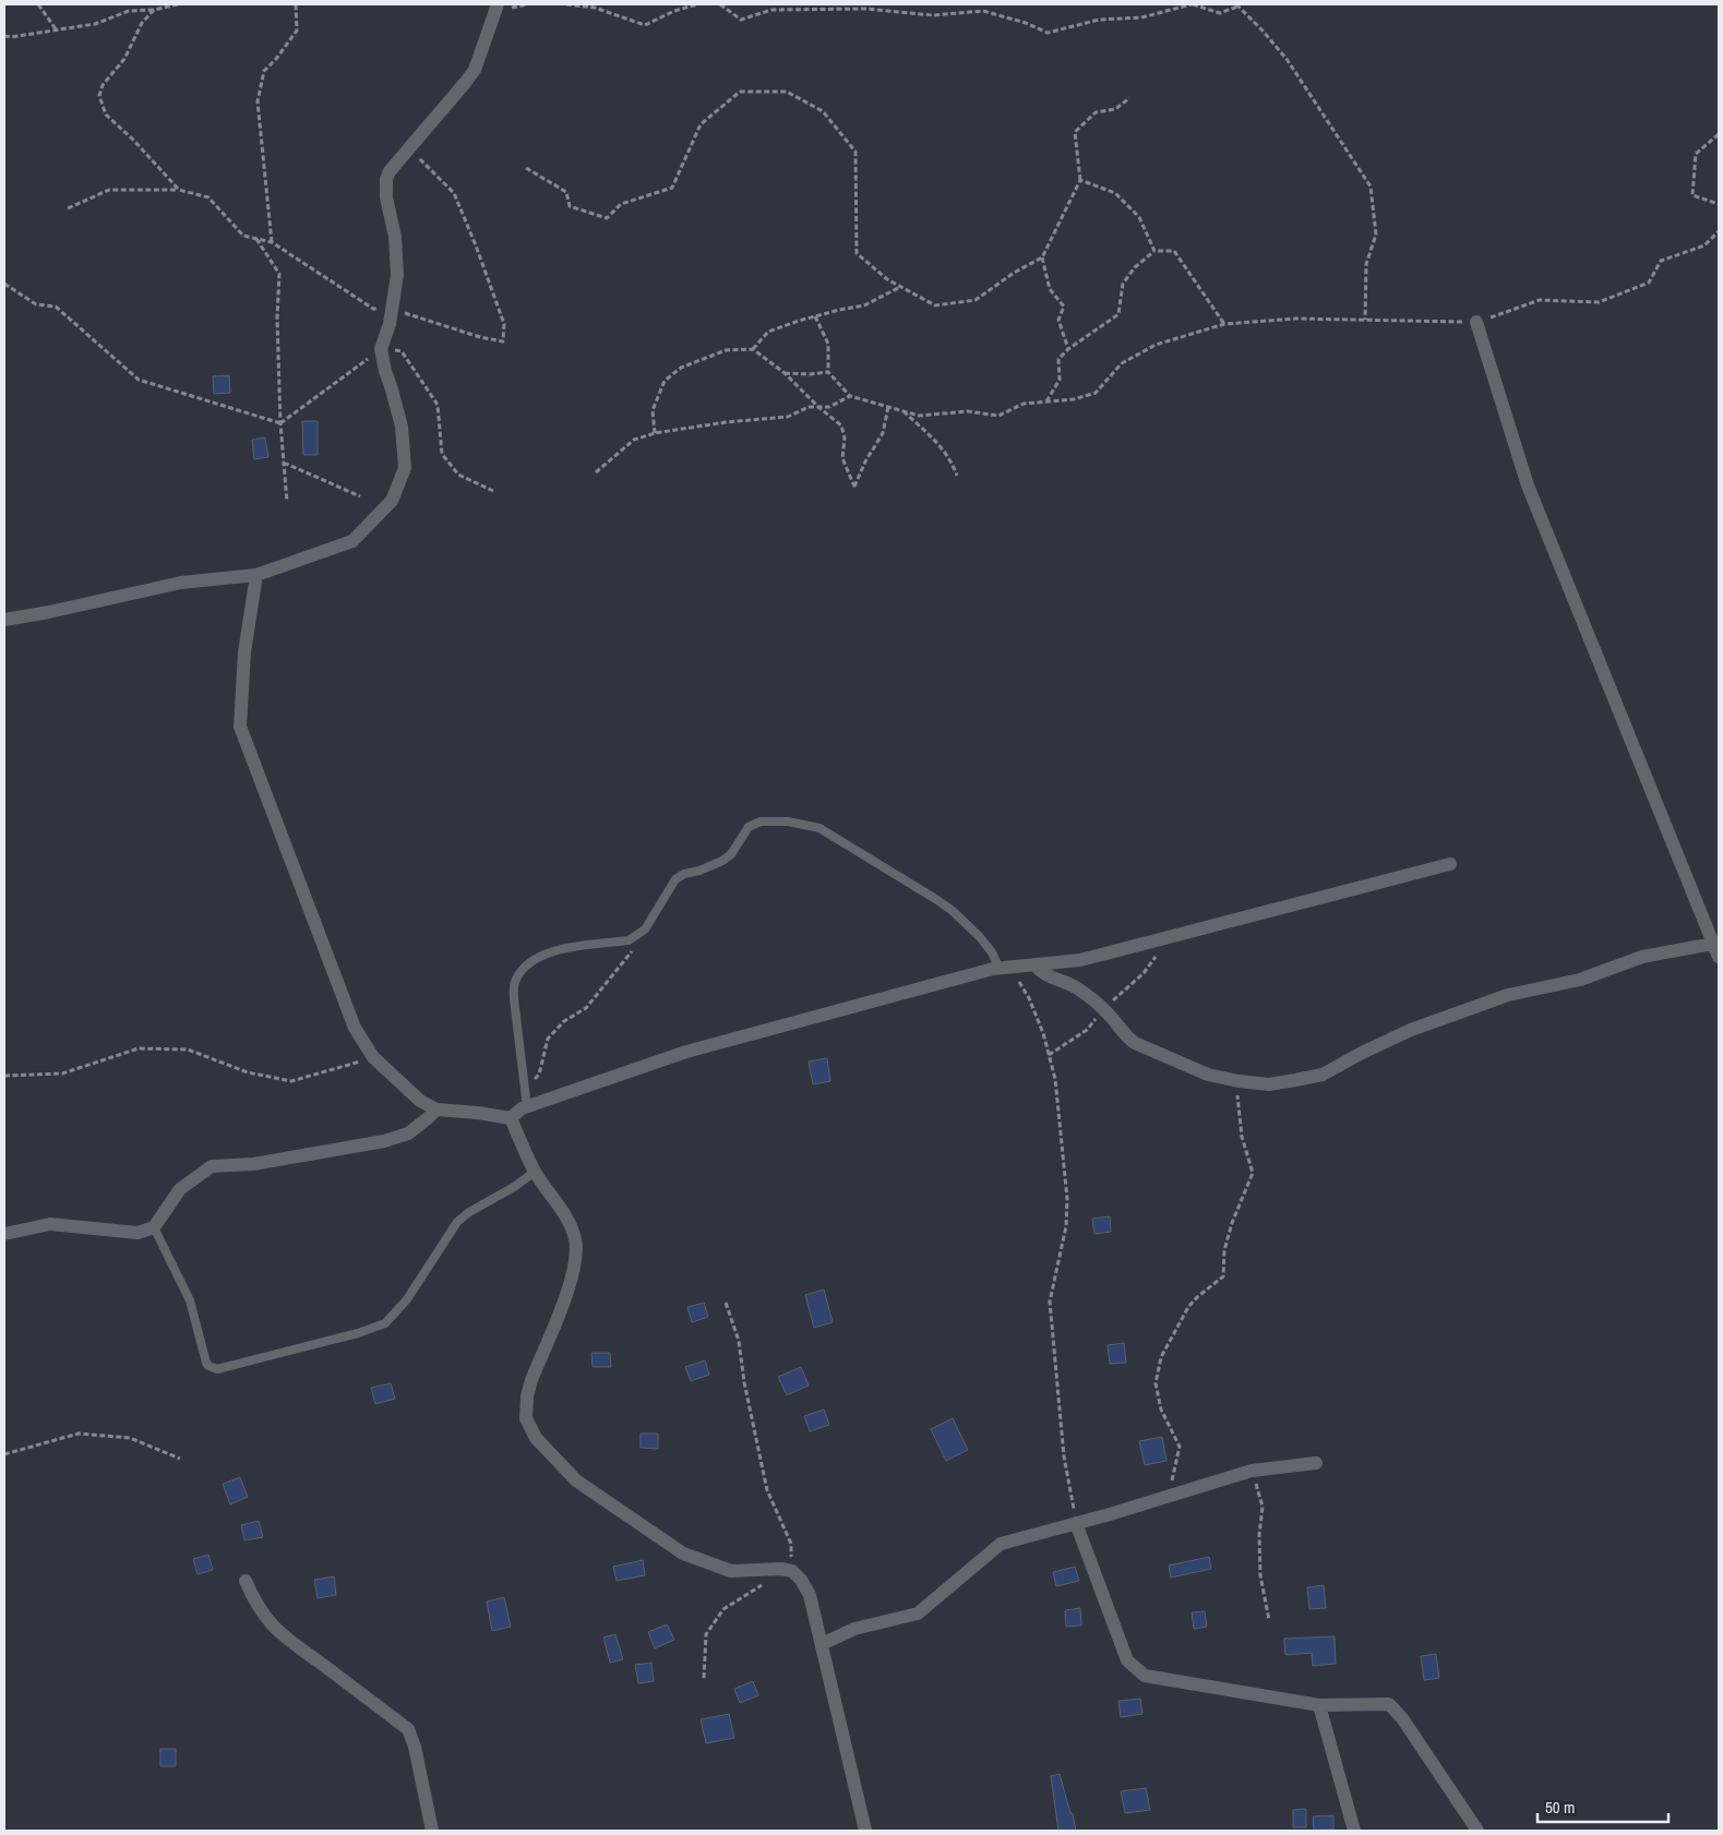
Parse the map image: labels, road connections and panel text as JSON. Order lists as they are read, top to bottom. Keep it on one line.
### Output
{"scale_bar":"50 m"}
